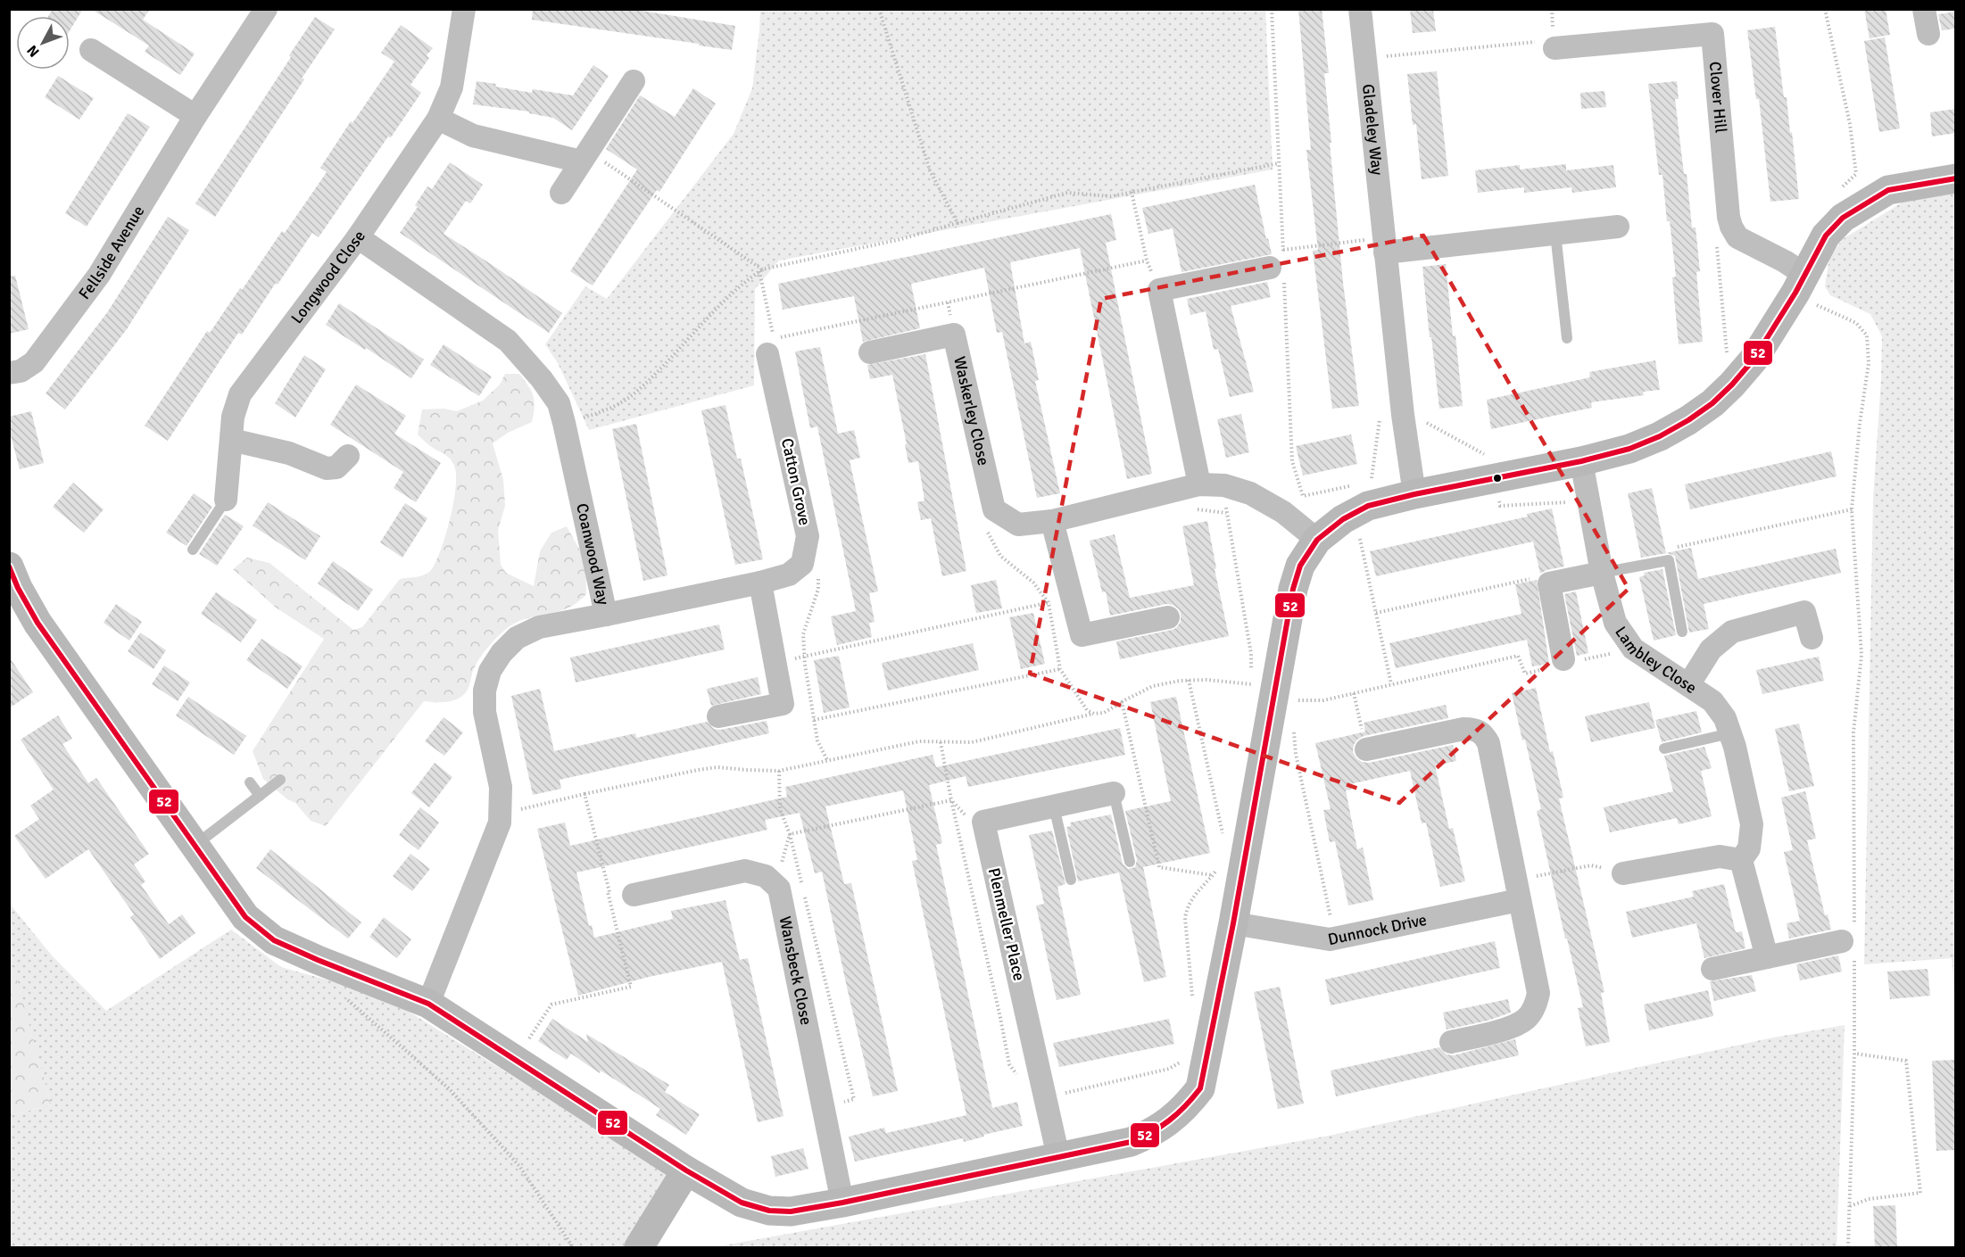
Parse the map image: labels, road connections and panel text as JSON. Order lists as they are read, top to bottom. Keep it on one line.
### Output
{"streets":{"street":["Clover Hill","Gladeley Way","Fellside Avenue","Longwood Close","Waskerley Close","Catton Grove","Coanwood Way","Lambley Close","Plenmeller Place","Dunnock Drive","Wansbeck Close"]},"crossings":[["Longwood Close","Coanwood Way"],["Catton Grove","Coanwood Way"]],"lines":["transit line 52"],"north":"bottom left"}
